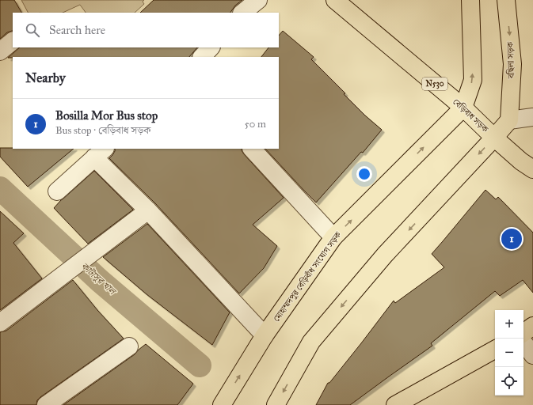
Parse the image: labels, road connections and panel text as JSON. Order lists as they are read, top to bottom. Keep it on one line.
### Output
{"streets":{"main road":["বছিলা সড়ক","N530","বেড়িবাধ সড়ক","মোহাম্মদপুর বেড়িবাঁধ সংযোগ সড়ক"]},"crossings":[["বেড়িবাধ সড়ক","মোহাম্মদপুর বেড়িবাঁধ সংযোগ সড়ক"]],"water":["কাটাসুর খাল"],"page":{"search":"Search here","heading":"Nearby","list":[{"mark":"1","name":"Bosilla Mor Bus stop","note":"Bus stop · বেড়িবাধ সড়ক","value":"50 m"}],"pins":"1","map_buttons":["+","−"]}}
